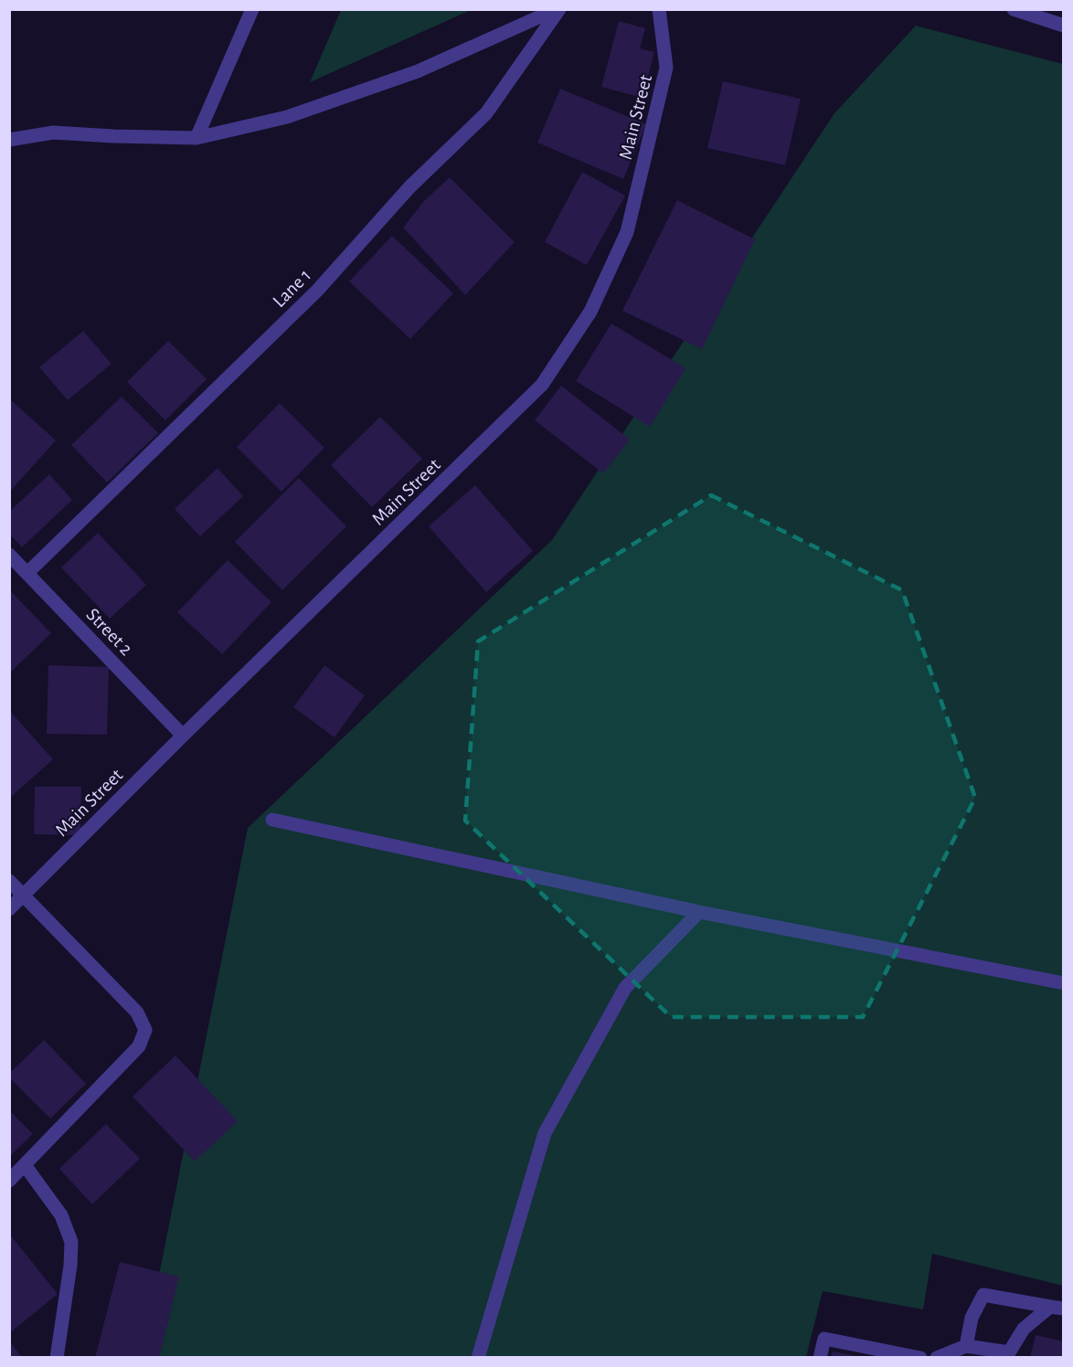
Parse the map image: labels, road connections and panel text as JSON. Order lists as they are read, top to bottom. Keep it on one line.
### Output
{"streets":{"street":["Main Street","Lane 1","Street 2"]},"crossings":[["Main Street","Street 2"],["Lane 1","Street 2"]]}
